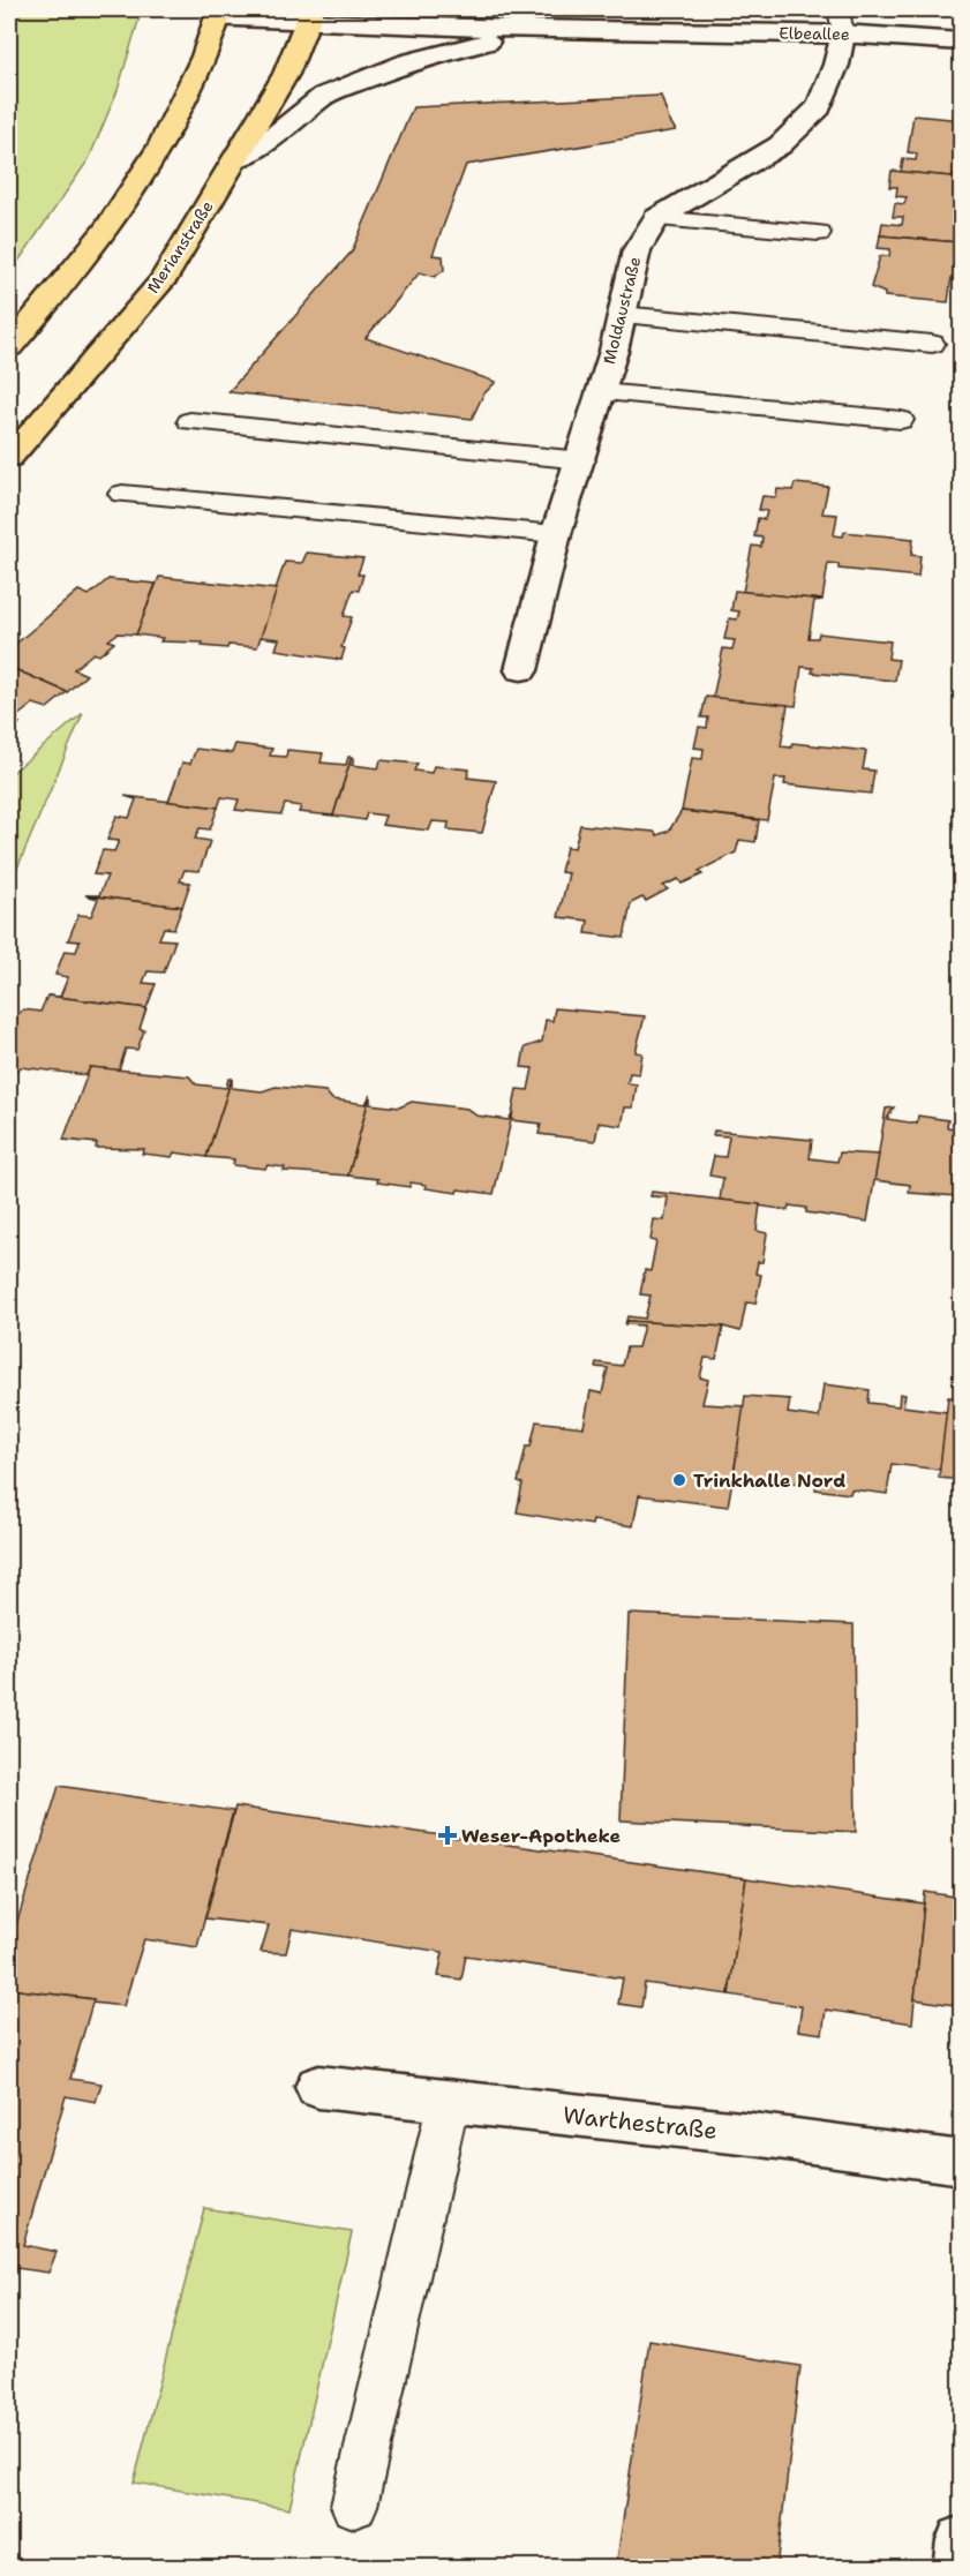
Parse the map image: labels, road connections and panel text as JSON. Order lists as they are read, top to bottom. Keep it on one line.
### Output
{"streets":{"main road":["Merianstraße"],"street":["Elbeallee","Moldaustraße","Warthestraße"]},"crossings":[["Elbeallee","Merianstraße"],["Elbeallee","Moldaustraße"]],"places":{"other":["Trinkhalle Nord"],"health":["Weser-Apotheke"]}}
